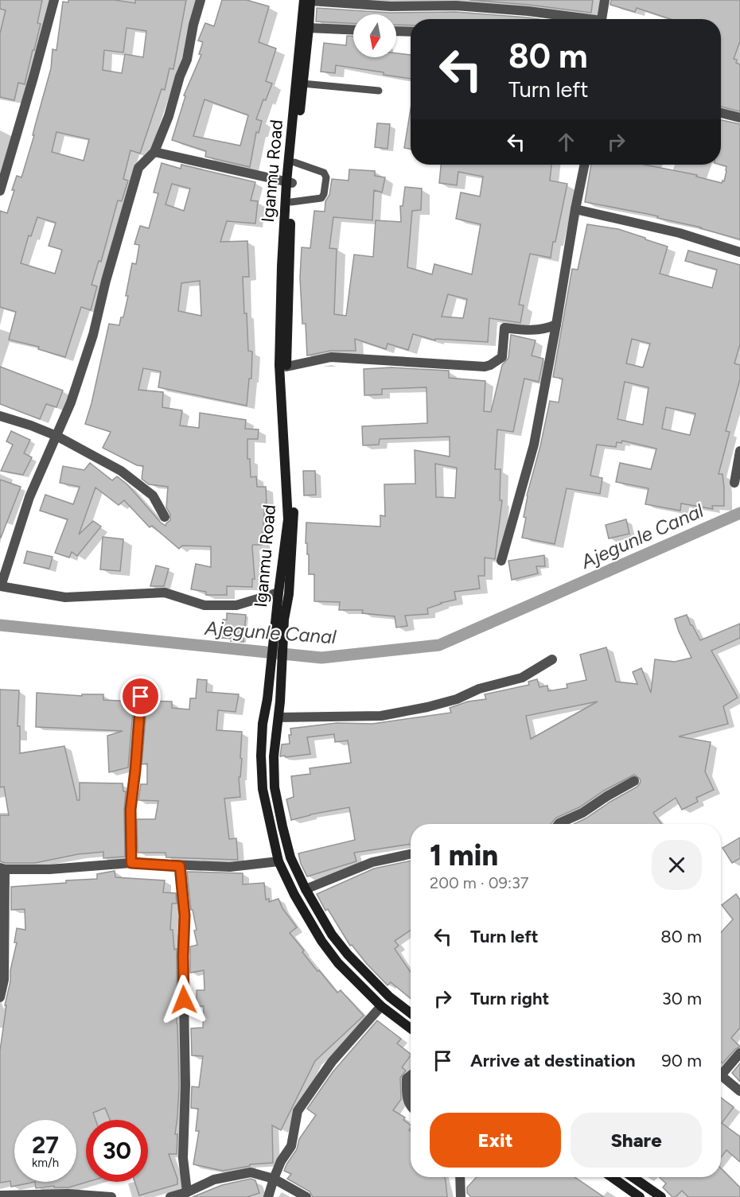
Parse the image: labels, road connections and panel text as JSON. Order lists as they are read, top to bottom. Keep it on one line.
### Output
{"streets":{"main road":["Iganmu Road"]},"water":["Ajegunle Canal"],"north":"bottom","page":{"turn":["80 m","Turn left"],"heading":["1 min","200 m · 09:37"],"list":[{"name":"Turn left","value":"80 m"},{"name":"Turn right","value":"30 m"},{"name":"Arrive at destination","value":"90 m"}],"buttons":["Exit","Share"],"speed":"27 km/h","limit":"30"}}
